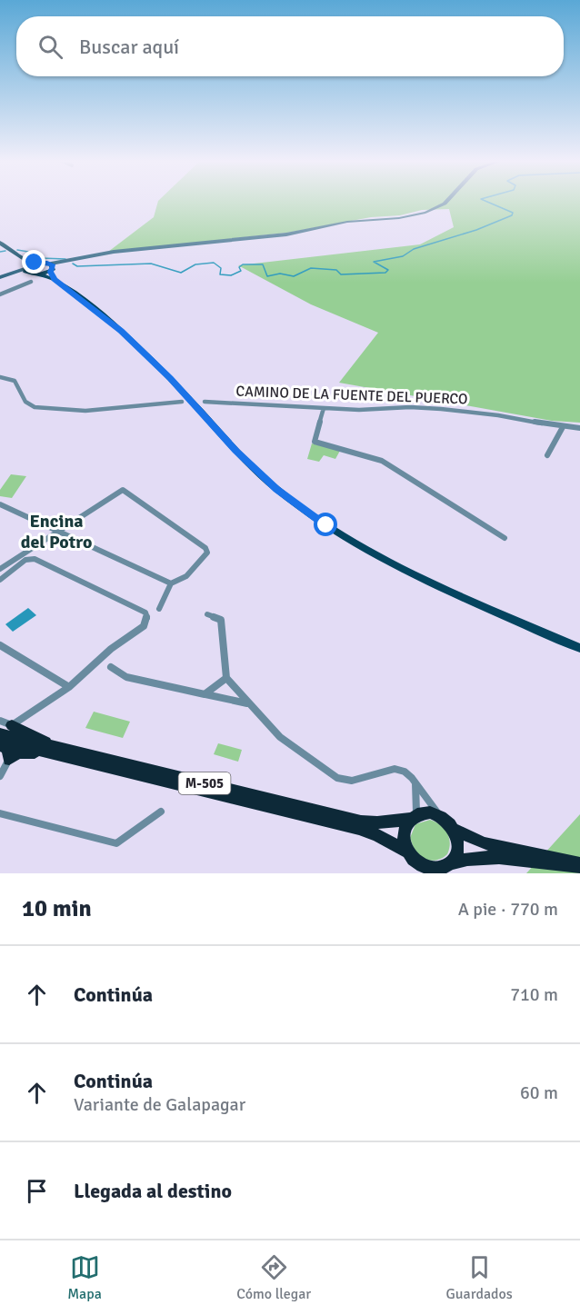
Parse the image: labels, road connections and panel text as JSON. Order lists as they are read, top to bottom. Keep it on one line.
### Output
{"streets":{"highway":["M-505"],"street":["CAMINO DE LA FUENTE DEL PUERCO"]},"districts":["Encina del Potro"],"page":{"search":"Buscar aquí","heading":["10 min","A pie · 770 m"],"list":[["Continúa","710 m"],["Continúa","Variante de Galapagar","60 m"],"Llegada al destino"],"nav":["Mapa","Cómo llegar","Guardados"]}}
